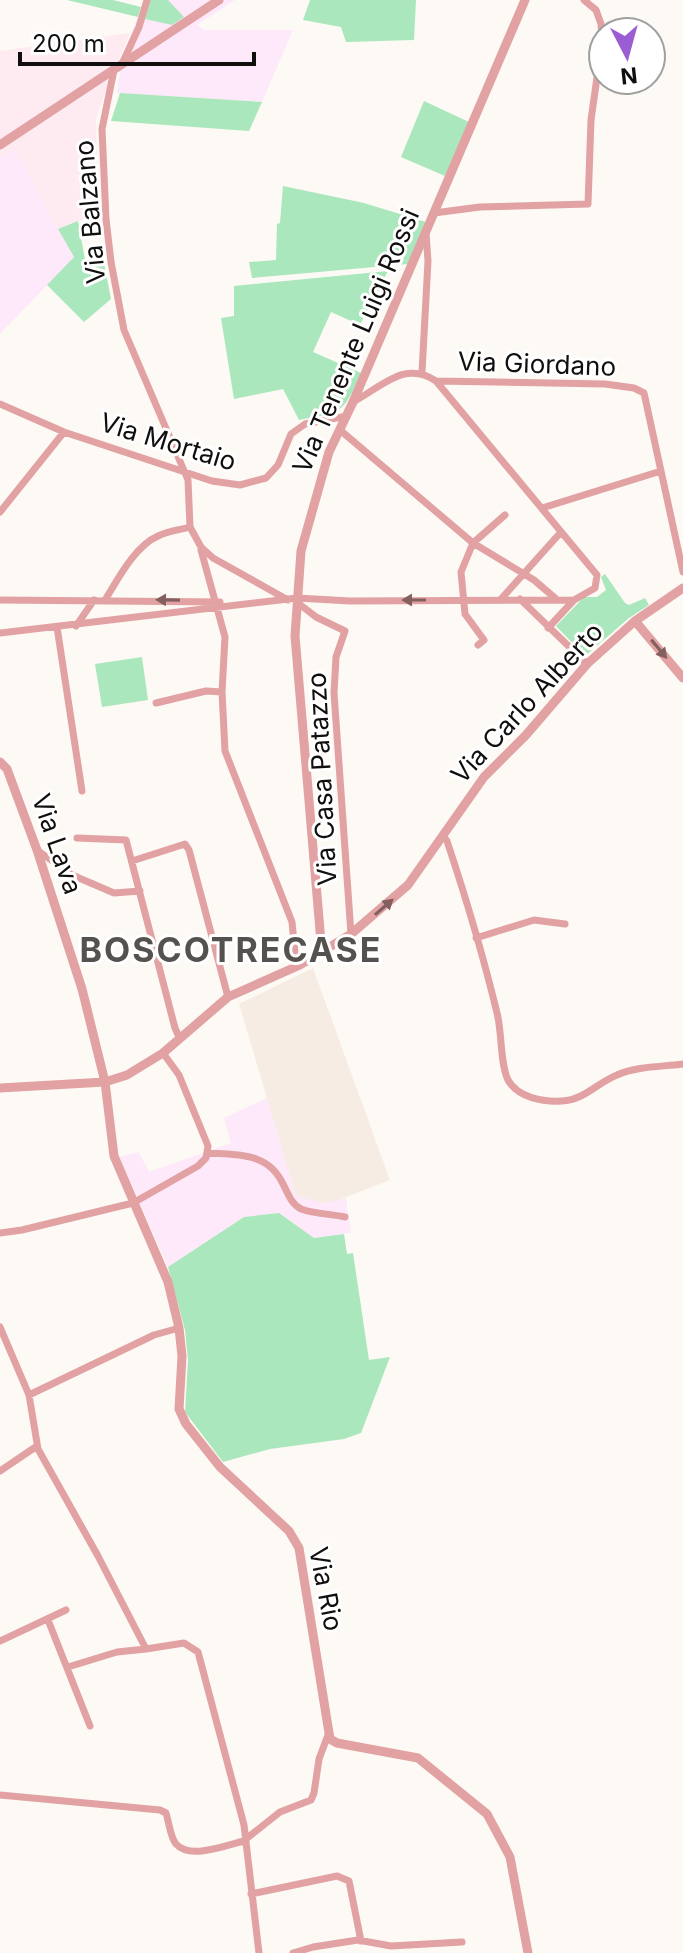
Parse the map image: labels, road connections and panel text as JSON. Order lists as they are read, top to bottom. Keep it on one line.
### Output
{"streets":{"street":["Via Balzano","Via Tenente Luigi Rossi","Via Giordano","Via Mortaio","Via Carlo Alberto","Via Casa Patazzo","Via Lava","Via Rio"]},"crossings":[["Via Balzano","Via Mortaio"],["Via Tenente Luigi Rossi","Via Mortaio"],["Via Tenente Luigi Rossi","Via Carlo Alberto"],["Via Tenente Luigi Rossi","Via Casa Patazzo"],["Via Carlo Alberto","Via Casa Patazzo"],["Via Carlo Alberto","Via Lava"],["Via Carlo Alberto","Via Rio"],["Via Lava","Via Rio"]],"districts":["BOSCOTRECASE"],"scale_bar":"200 m","north":"bottom"}
